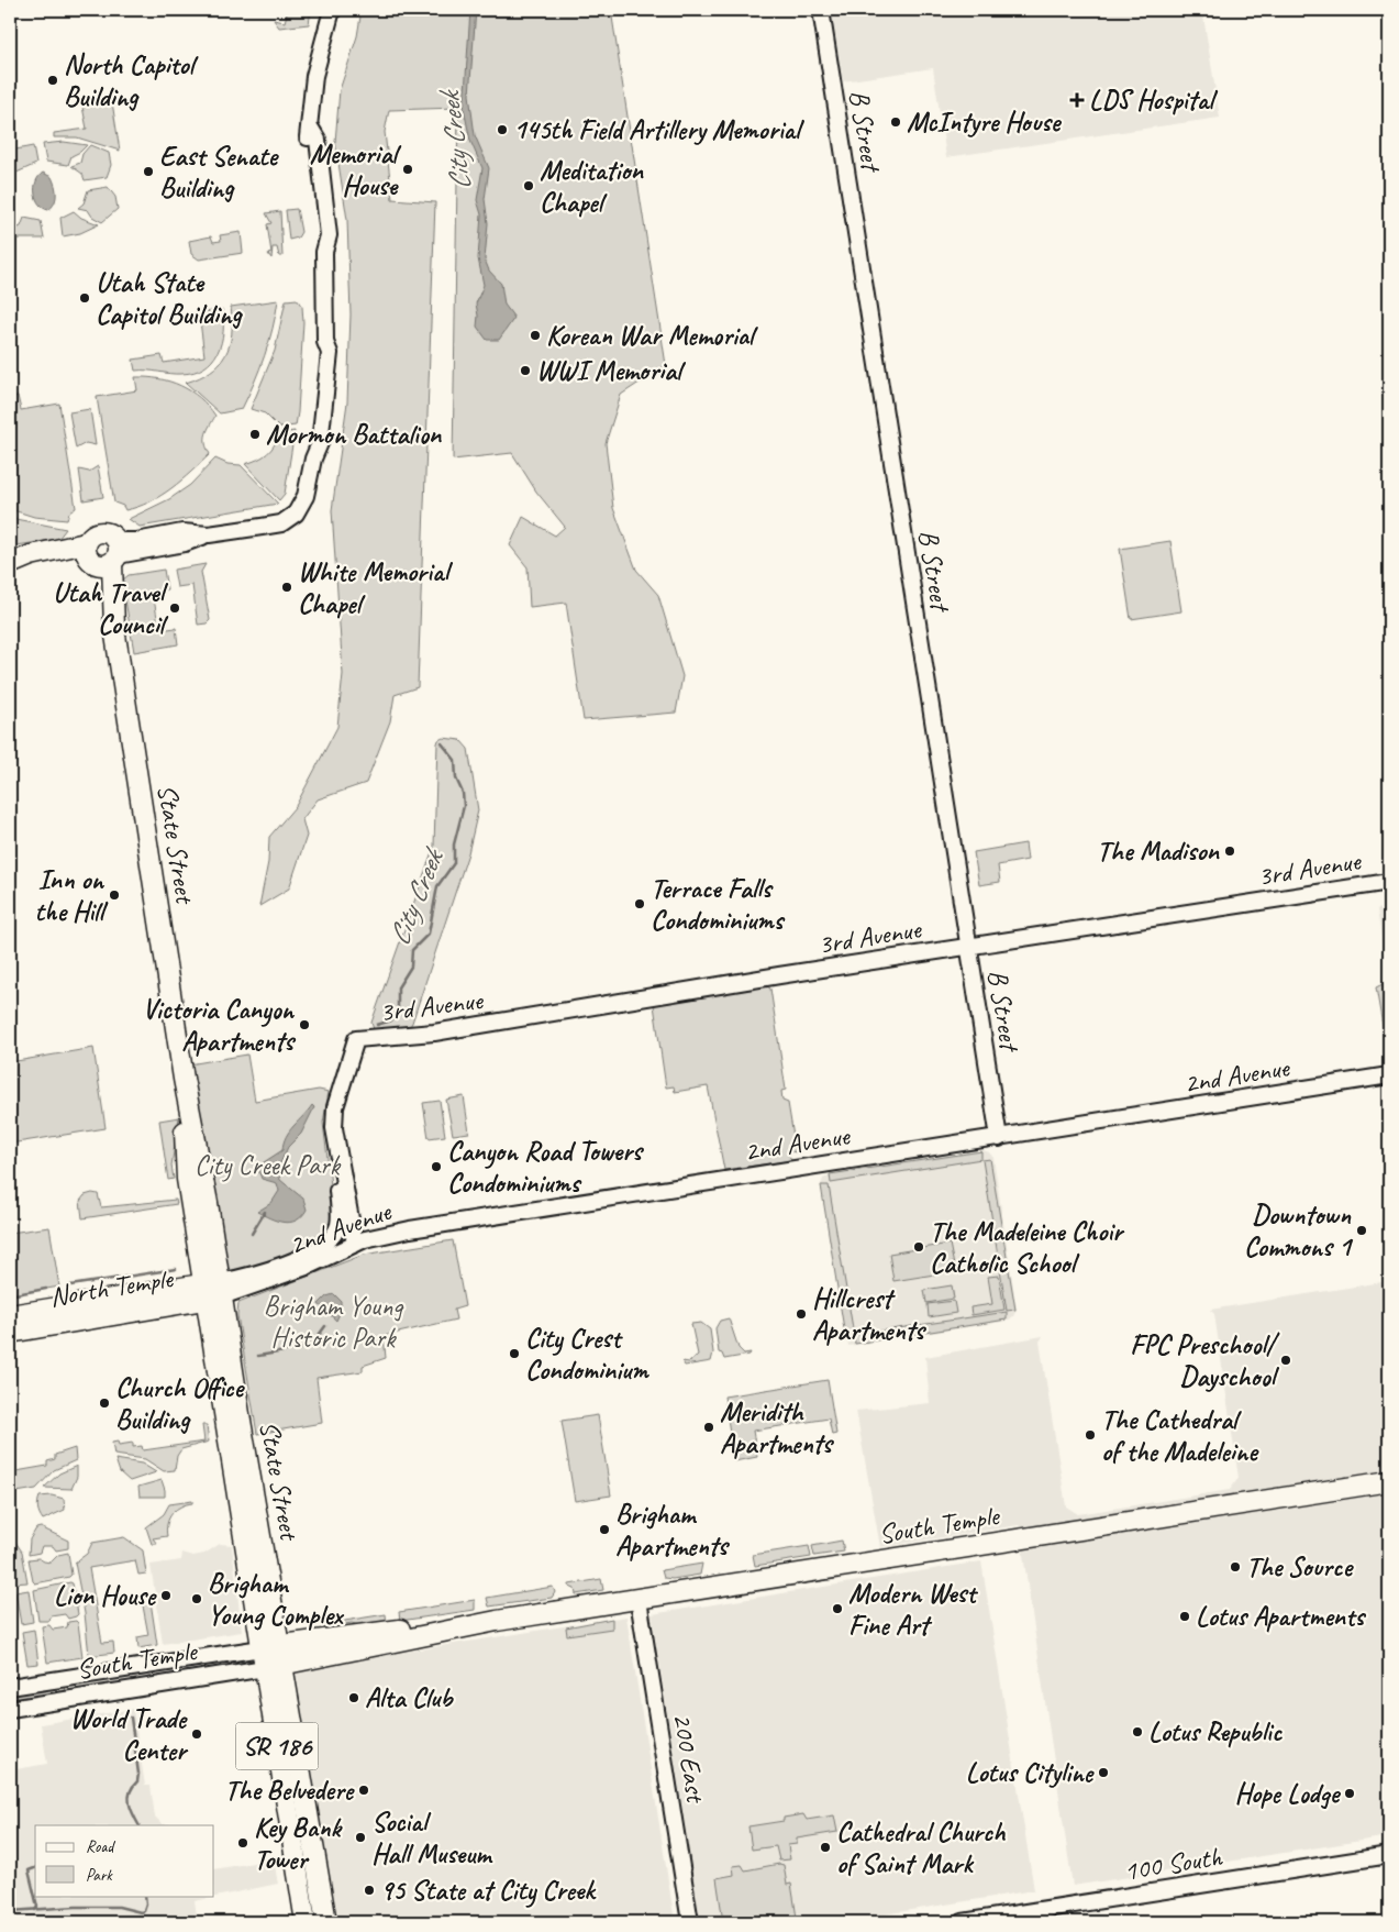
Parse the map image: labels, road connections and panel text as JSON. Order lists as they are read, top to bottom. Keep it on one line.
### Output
{"streets":{"main road":["State Street","North Temple","South Temple","SR 186"],"street":["B Street","3rd Avenue","2nd Avenue","200 East","100 South"]},"crossings":[["B Street","3rd Avenue"],["B Street","2nd Avenue"],["State Street","2nd Avenue"],["State Street","North Temple"],["State Street","South Temple"],["3rd Avenue","2nd Avenue"],["2nd Avenue","North Temple"],["South Temple","200 East"]],"water":["City Creek"],"parks":["City Creek Park","Brigham Young Historic Park"],"places":{"other":["North Capitol Building","McIntyre House","145th Field Artillery Memorial","Memorial House","East Senate Building","Meditation Chapel","Utah State Capitol Building","Korean War Memorial","WWI Memorial","Mormon Battalion","White Memorial Chapel","Utah Travel Council","The Madison","Inn on the Hill","Terrace Falls Condominiums","Victoria Canyon Apartments","Canyon Road Towers Condominiums","Downtown Commons 1","The Madeleine Choir Catholic School","Hillcrest Apartments","City Crest Condominium","FPC Preschool/ Dayschool","Church Office Building","Meridith Apartments","The Cathedral of the Madeleine","Brigham Apartments","The Source","Lion House","Brigham Young Complex","Modern West Fine Art","Lotus Apartments","Alta Club","Lotus Republic","World Trade Center","Lotus Cityline","The Belvedere","Hope Lodge","Social Hall Museum","Key Bank Tower","Cathedral Church of Saint Mark","95 State at City Creek"],"health":["LDS Hospital"]},"legend":["Road","Park"]}
